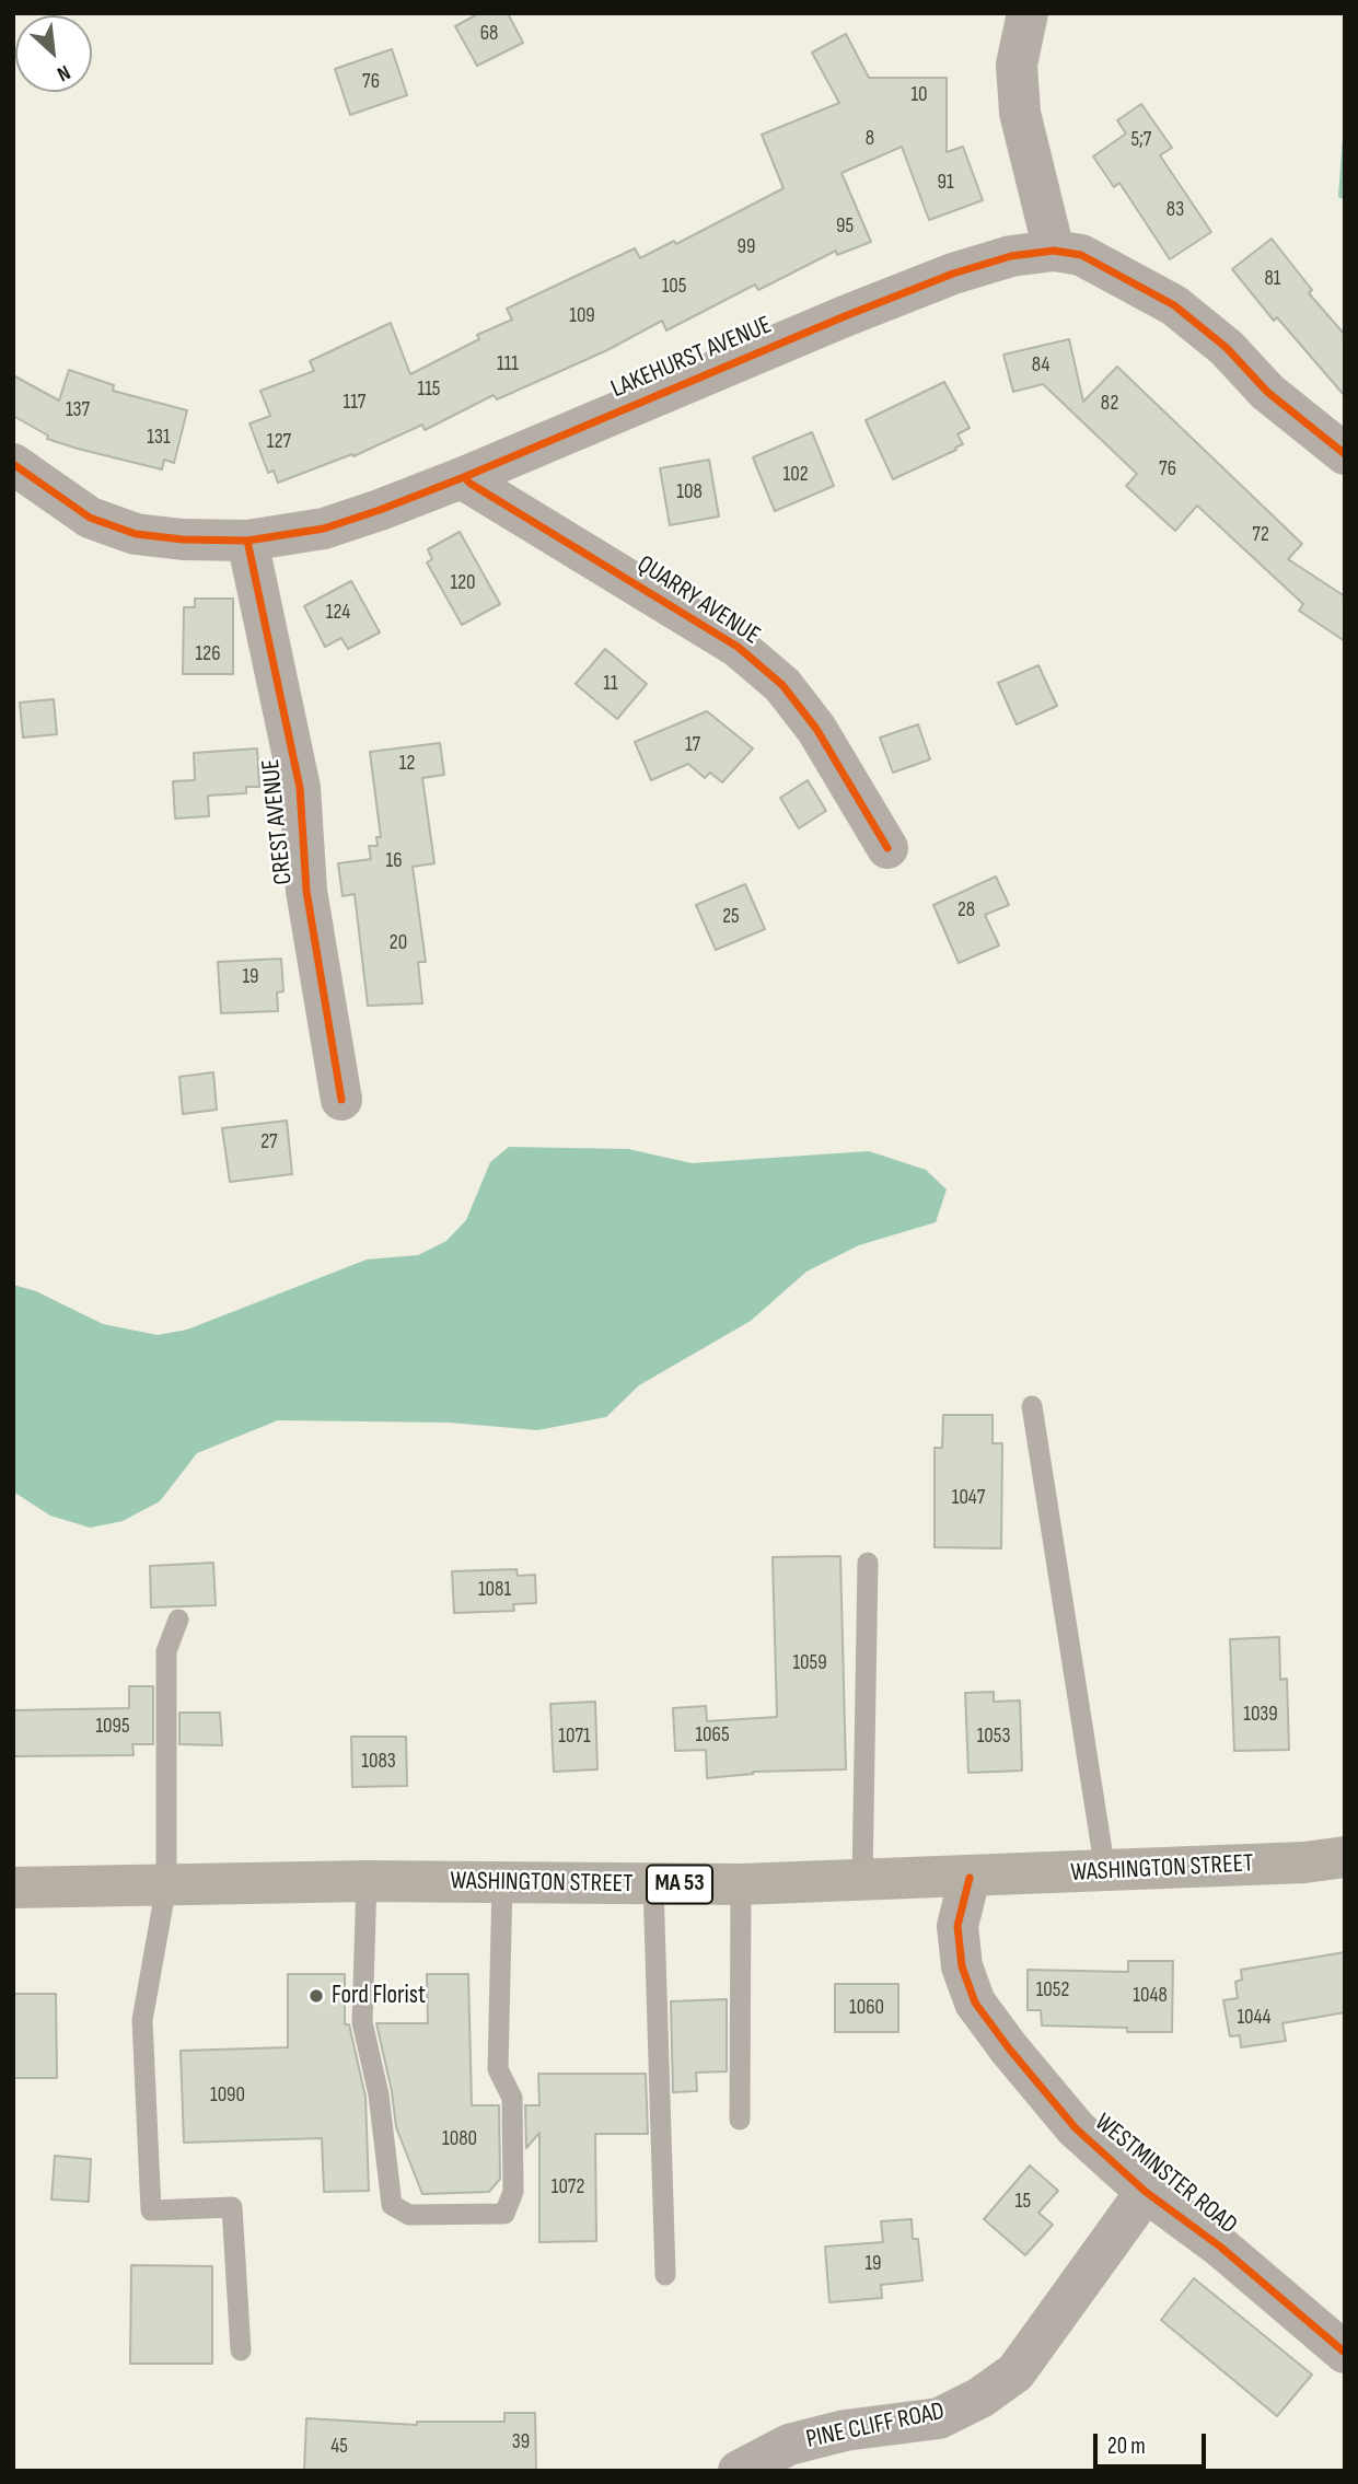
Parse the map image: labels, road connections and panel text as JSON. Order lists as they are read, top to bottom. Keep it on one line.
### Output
{"streets":{"main road":["WASHINGTON STREET","MA 53"],"street":["LAKEHURST AVENUE","QUARRY AVENUE","CREST AVENUE","WESTMINSTER ROAD","PINE CLIFF ROAD"]},"crossings":[["LAKEHURST AVENUE","QUARRY AVENUE"],["LAKEHURST AVENUE","CREST AVENUE"],["WASHINGTON STREET","WESTMINSTER ROAD"],["WESTMINSTER ROAD","PINE CLIFF ROAD"]],"places":["Ford Florist"],"house_numbers":["68","76","10","8","5;7","91","83","95","99","81","105","109","111","84","115","117","82","137","131","127","76","102","108","72","120","124","126","11","17","12","16","28","25","20","19","27","1047","1081","1059","1039","1095","1065","1071","1053","1083","1052","1048","1060","1044","1090","1080","1072","15","19","39","45"],"scale_bar":"20 m","north":"bottom right"}
